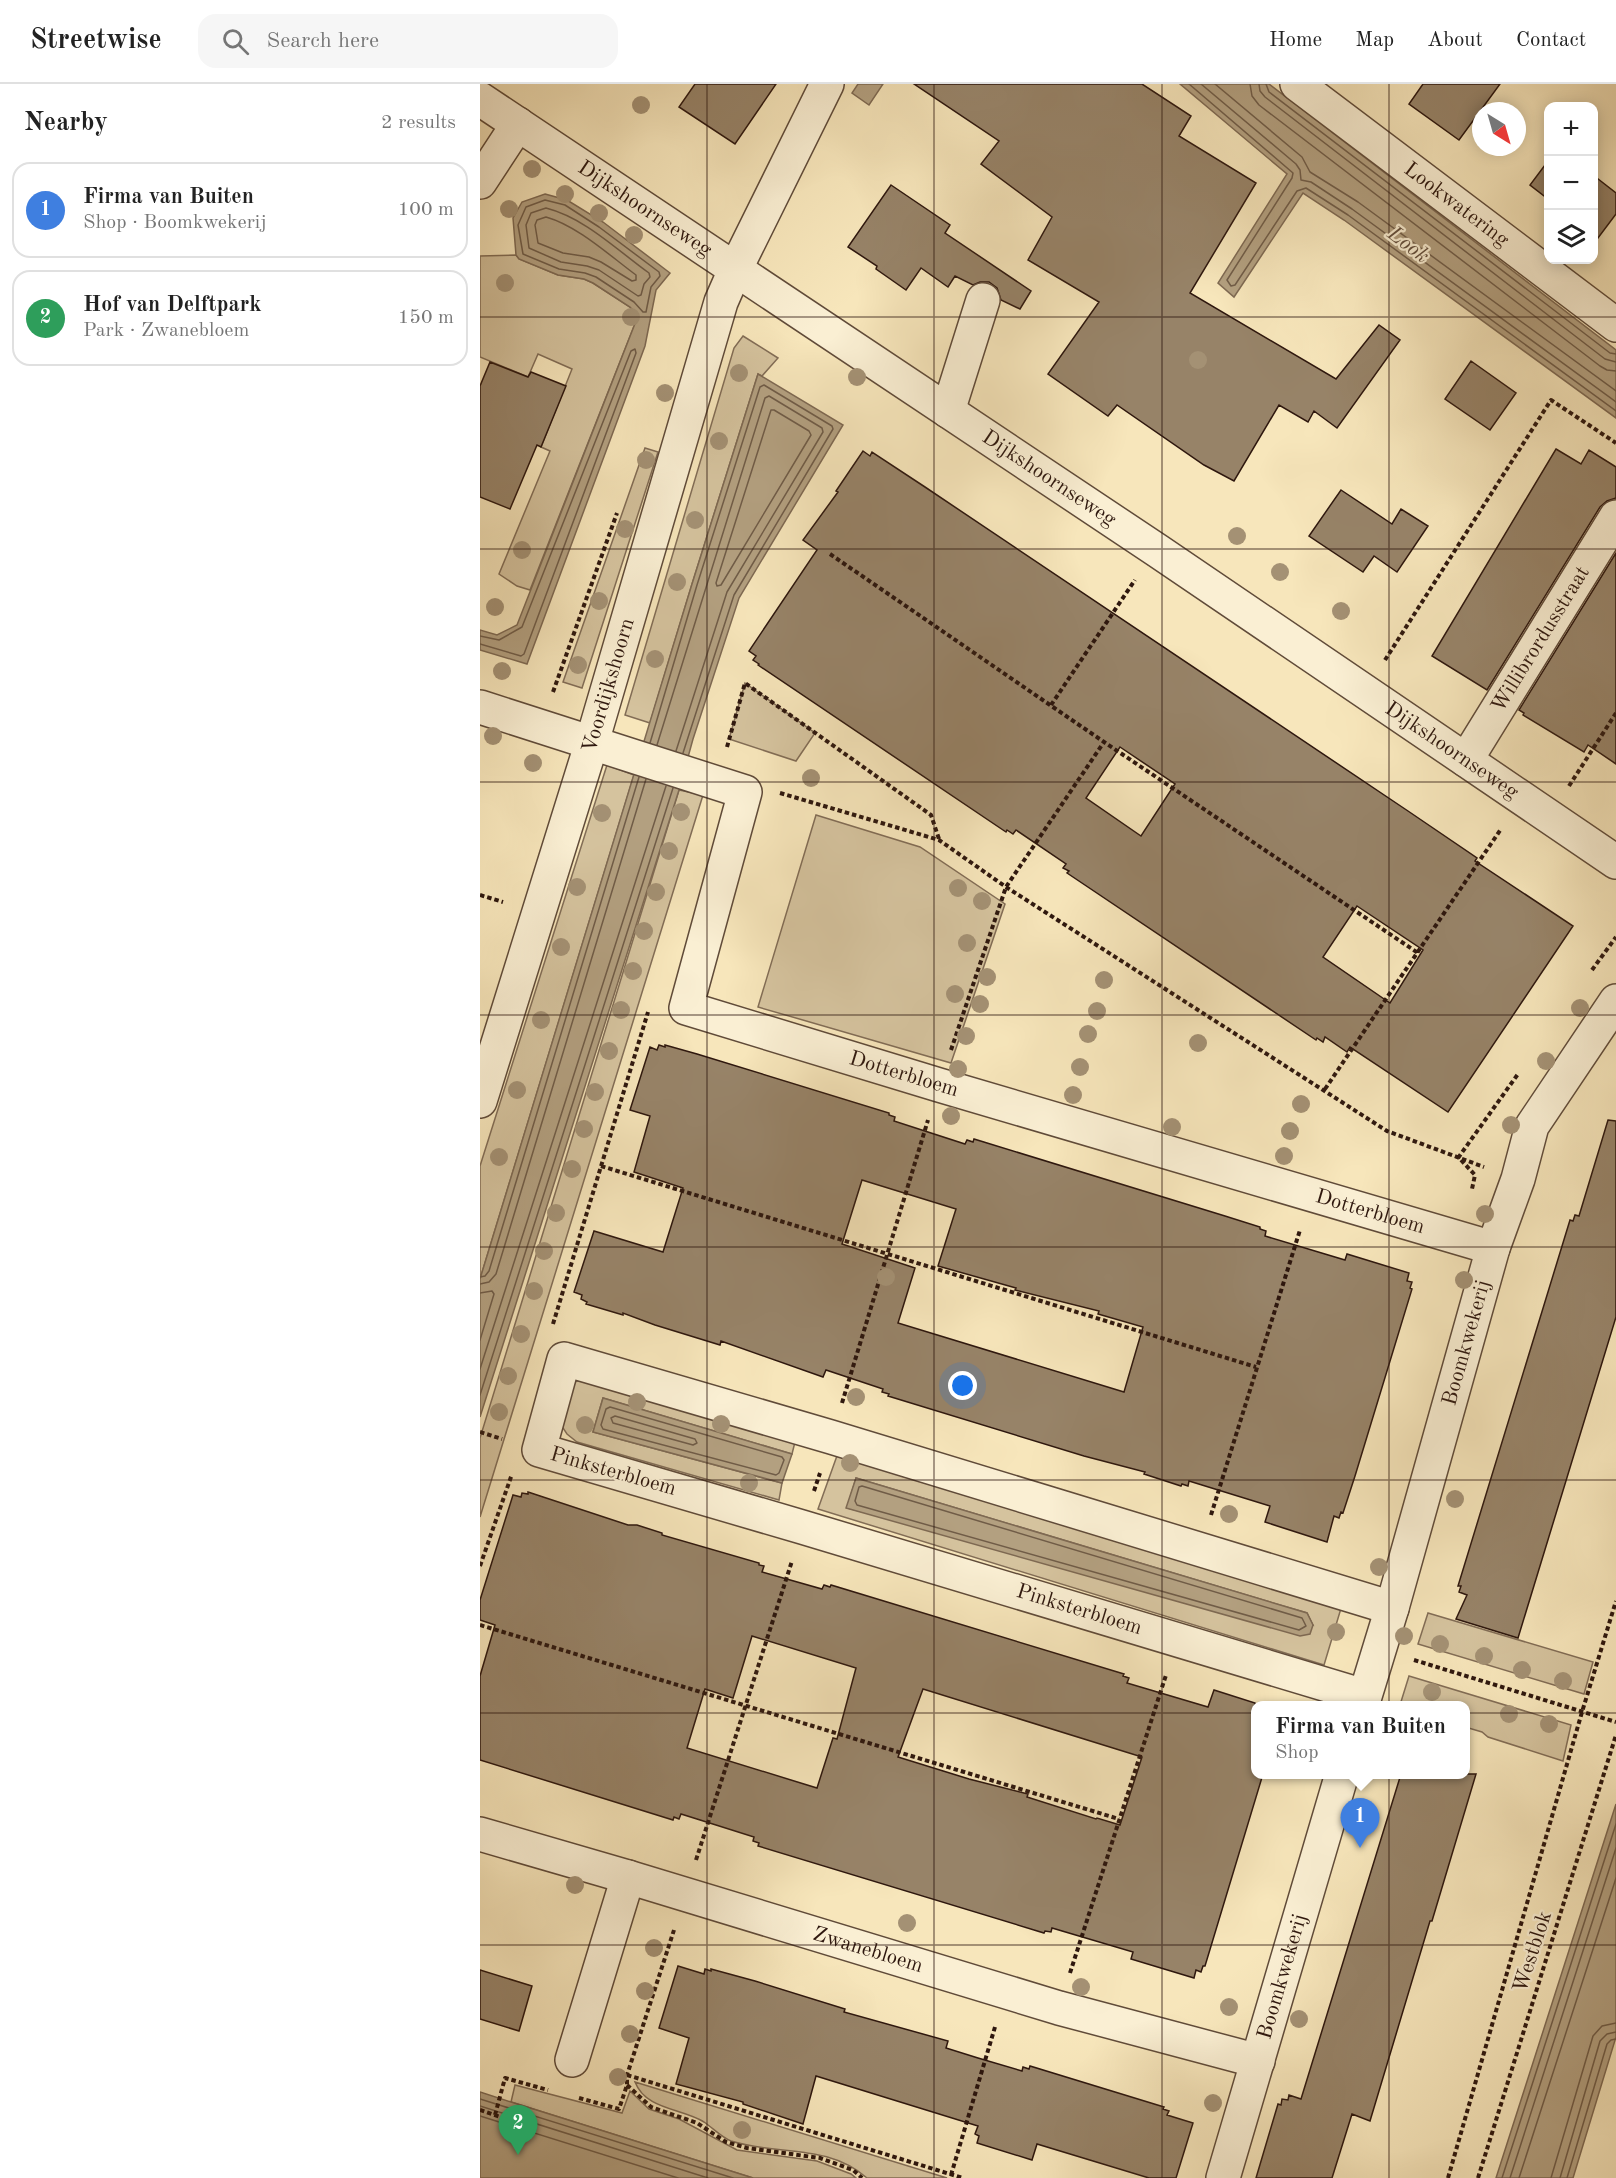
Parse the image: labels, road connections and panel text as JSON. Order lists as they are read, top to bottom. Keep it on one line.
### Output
{"streets":{"street":["Lookwatering","Dijkshoornseweg","Willibrordusstraat","Voordijkshoorn","Dotterbloem","Boomkwekerij","Pinksterbloem","Zwanebloem"],"path":["Westblok"]},"crossings":[["Dijkshoornseweg","Willibrordusstraat"],["Dijkshoornseweg","Voordijkshoorn"],["Dotterbloem","Boomkwekerij"],["Boomkwekerij","Pinksterbloem"],["Boomkwekerij","Zwanebloem"]],"water":["Look"],"north":"bottom right","page":{"header":"Streetwise","search":"Search here","nav":["Home","Map","About","Contact"],"heading":["Nearby","2 results"],"map_buttons":["+","−"],"list":[{"mark":"1","name":"Firma van Buiten","note":"Shop · Boomkwekerij","value":"100 m"},{"mark":"2","name":"Hof van Delftpark","note":"Park · Zwanebloem","value":"150 m"}],"popup":["Firma van Buiten","Shop"],"pins":["1","2"]}}
